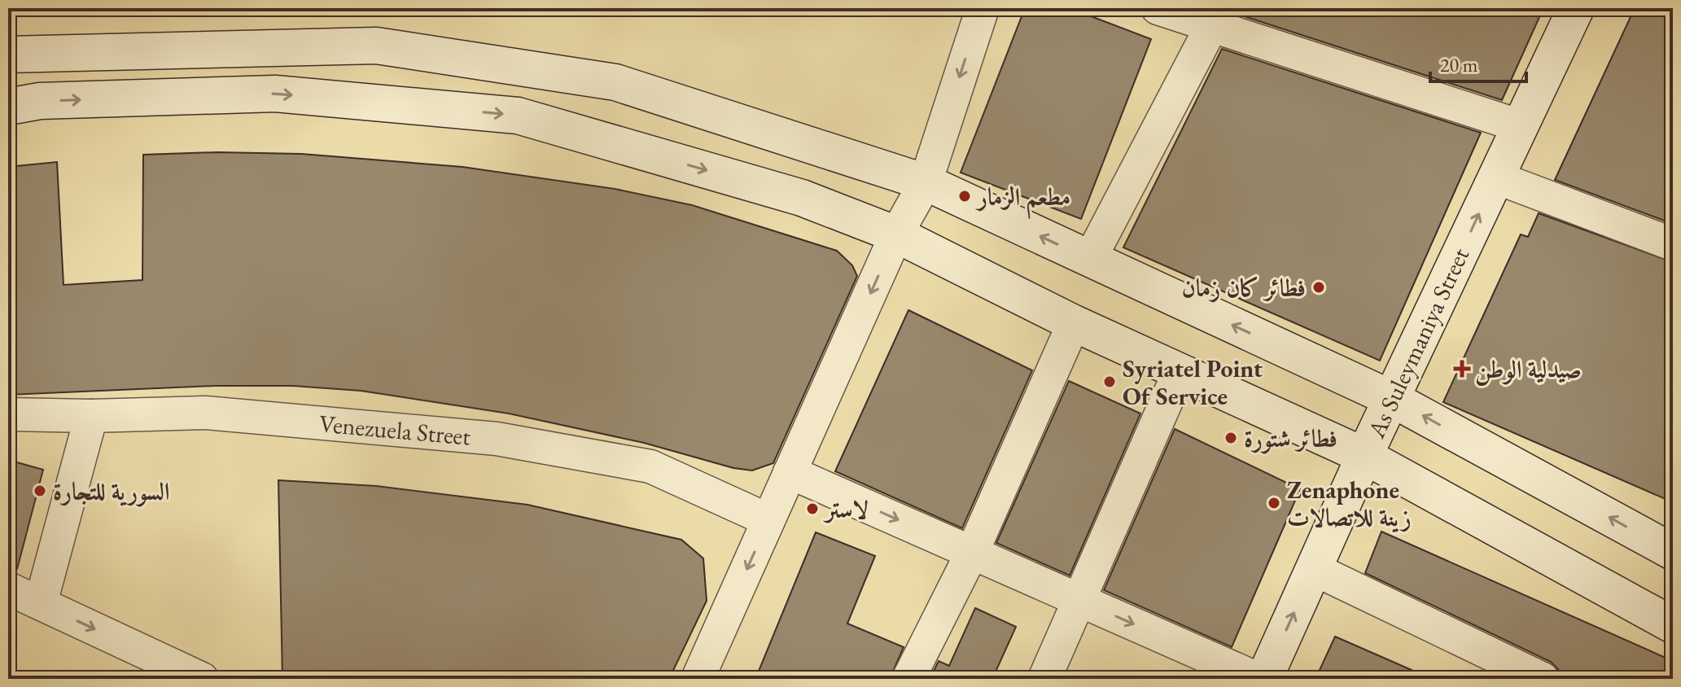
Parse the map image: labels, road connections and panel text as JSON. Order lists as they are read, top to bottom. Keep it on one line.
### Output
{"streets":{"main road":["As Suleymaniya Street"],"street":["Venezuela Street"]},"one_way":["As Suleymaniya Street"],"places":{"other":["مطعم الزمار","فطائر كان زمان","Syriatel Point Of Service","فطائر شتورة","السورية للتجارة","Zenaphone زينة للاتصالات","لاستر"],"health":["صيدلية الوطن"]},"scale_bar":"20 m"}
